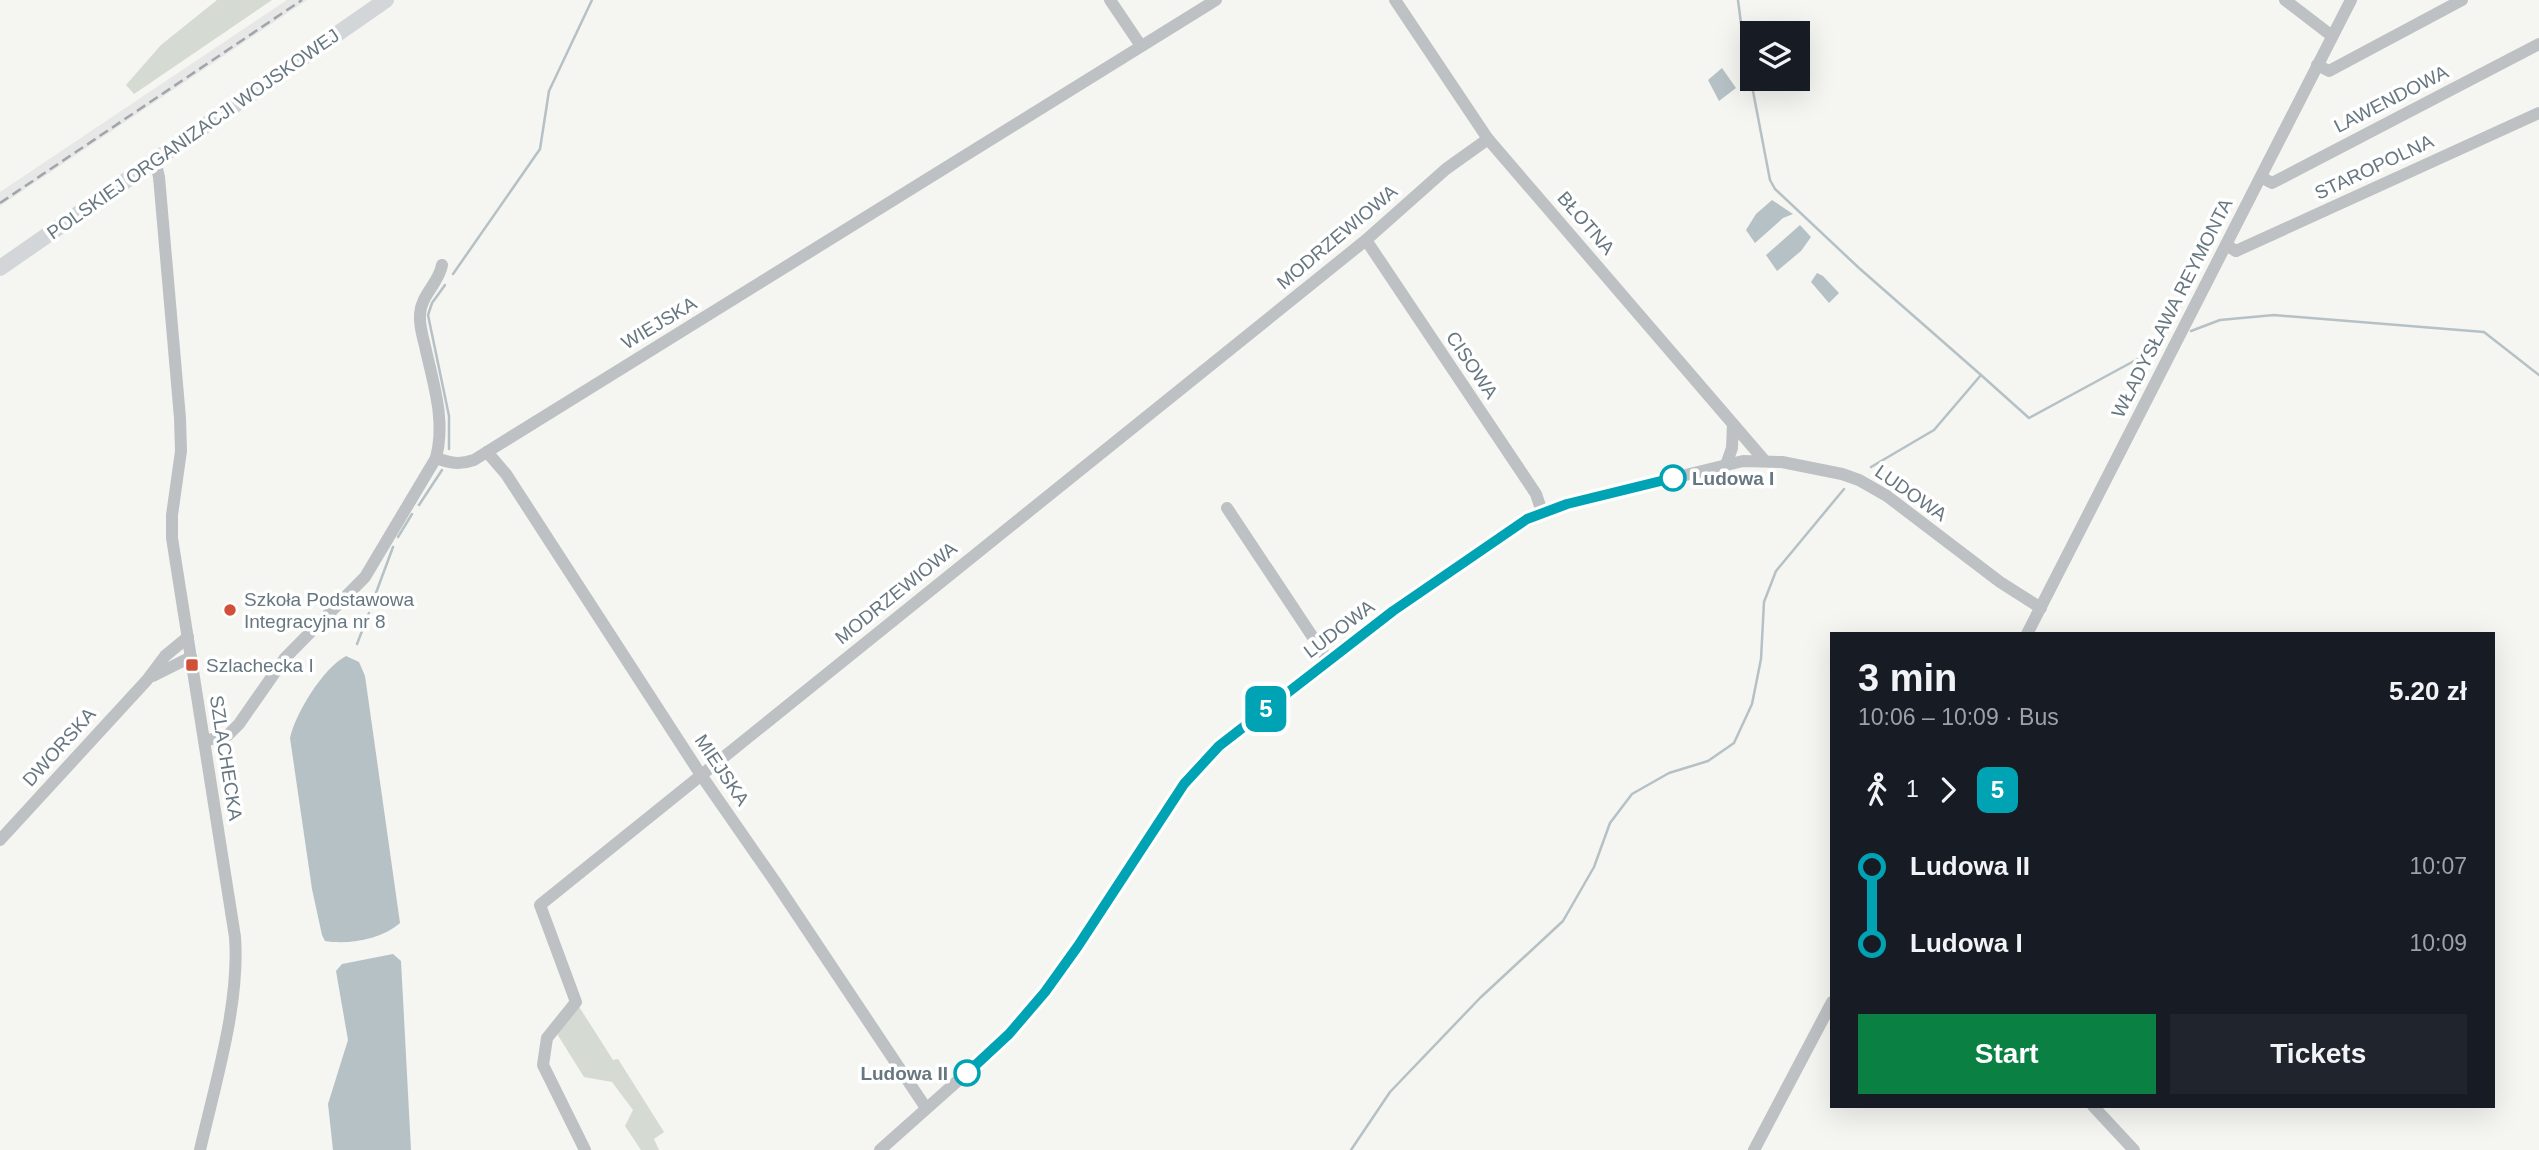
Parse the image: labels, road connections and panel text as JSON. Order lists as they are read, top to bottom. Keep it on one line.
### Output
{"streets":{"main road":["POLSKIEJ ORGANIZACJI WOJSKOWEJ"],"street":["LAWENDOWA","STAROPOLNA","BŁOTNA","MODRZEWIOWA","WŁADYSŁAWA REYMONTA","WIEJSKA","CISOWA","LUDOWA","DWORSKA","SZLACHECKA","MIEJSKA"]},"crossings":[["LAWENDOWA","WŁADYSŁAWA REYMONTA"],["POLSKIEJ ORGANIZACJI WOJSKOWEJ","SZLACHECKA"],["STAROPOLNA","WŁADYSŁAWA REYMONTA"],["BŁOTNA","MODRZEWIOWA"],["BŁOTNA","LUDOWA"],["MODRZEWIOWA","CISOWA"],["MODRZEWIOWA","MIEJSKA"],["WŁADYSŁAWA REYMONTA","LUDOWA"],["WIEJSKA","MIEJSKA"],["CISOWA","LUDOWA"],["LUDOWA","MIEJSKA"],["DWORSKA","SZLACHECKA"]],"places":{"other":["Ludowa I","Szkoła Podstawowa Integracyjna nr 8","Ludowa II"],"transit":["Szlachecka I"]},"lines":["bus line 5"],"page":{"on_map":"5","heading":["3 min","10:06 – 10:09 · Bus","5.20 zł"],"legs":["1","5"],"list":[{"name":"Ludowa II","value":"10:07"},{"name":"Ludowa I","value":"10:09"}],"buttons":["Start","Tickets"]}}
